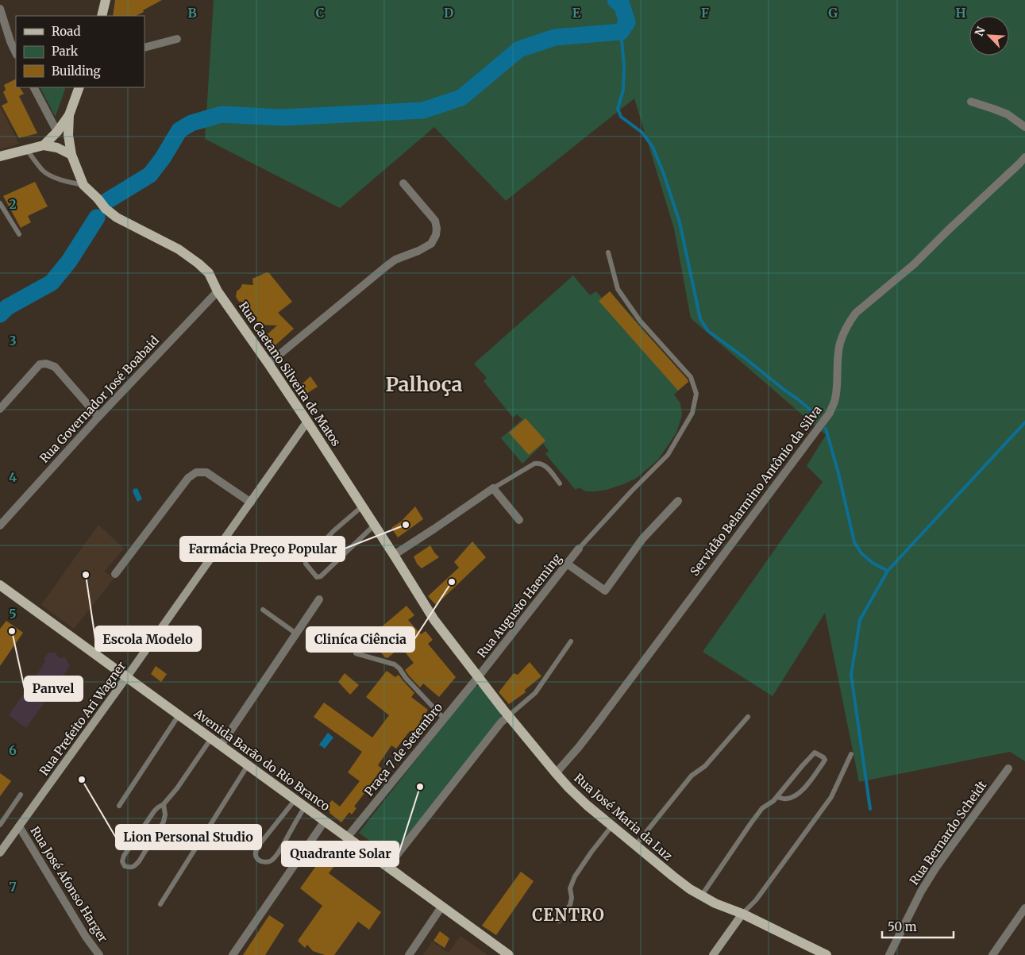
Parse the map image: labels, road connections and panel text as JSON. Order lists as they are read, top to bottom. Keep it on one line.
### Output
{"streets":{"main road":["Rua Caetano Silveira de Matos","Avenida Barão do Rio Branco","Rua José Maria da Luz"],"street":["Rua Governador José Boabaid","Servidão Belarmino Antônio da Silva","Rua Augusto Haeming","Rua Prefeito Ari Wagner","Praça 7 de Setembro","Rua Bernardo Scheidt","Rua José Afonso Harger"]},"crossings":[["Rua Caetano Silveira de Matos","Rua Governador José Boabaid"],["Rua Caetano Silveira de Matos","Rua Augusto Haeming"],["Rua Caetano Silveira de Matos","Rua Prefeito Ari Wagner"],["Rua Caetano Silveira de Matos","Praça 7 de Setembro"],["Rua Caetano Silveira de Matos","Rua José Maria da Luz"],["Servidão Belarmino Antônio da Silva","Rua José Maria da Luz"],["Rua Augusto Haeming","Praça 7 de Setembro"],["Rua Augusto Haeming","Rua José Maria da Luz"],["Rua Prefeito Ari Wagner","Avenida Barão do Rio Branco"],["Rua Prefeito Ari Wagner","Rua José Afonso Harger"],["Praça 7 de Setembro","Avenida Barão do Rio Branco"],["Praça 7 de Setembro","Rua José Maria da Luz"]],"districts":["Palhoça","CENTRO"],"places":["Farmácia Preço Popular","Escola Modelo","Cliníca Ciência","Panvel","Lion Personal Studio","Quadrante Solar"],"legend":["Road","Park","Building"],"scale_bar":"50 m","north":"top left","grid":{"columns":["B","C","D","E","F","G","H"],"rows":["2","3","4","5","6","7"]}}
